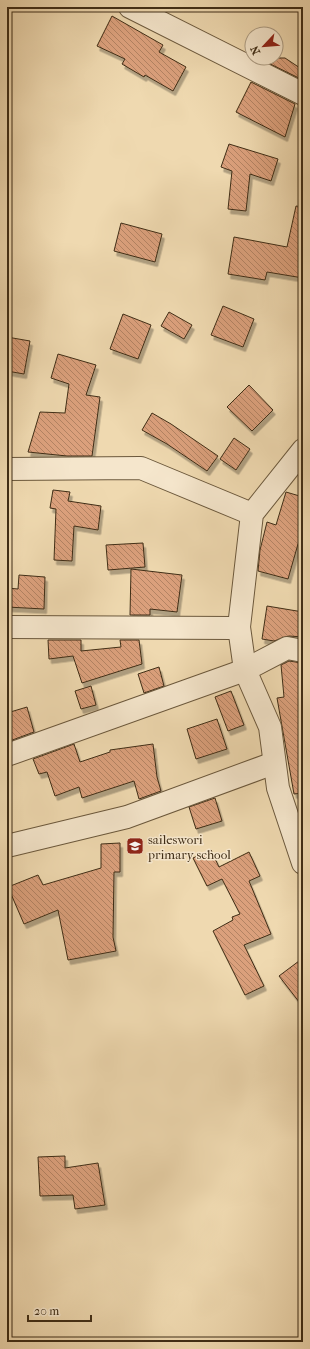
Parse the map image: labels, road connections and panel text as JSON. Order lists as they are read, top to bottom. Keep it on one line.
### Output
{"places":{"school or university":["saileswori primary school"]},"scale_bar":"20 m","north":"bottom left"}
